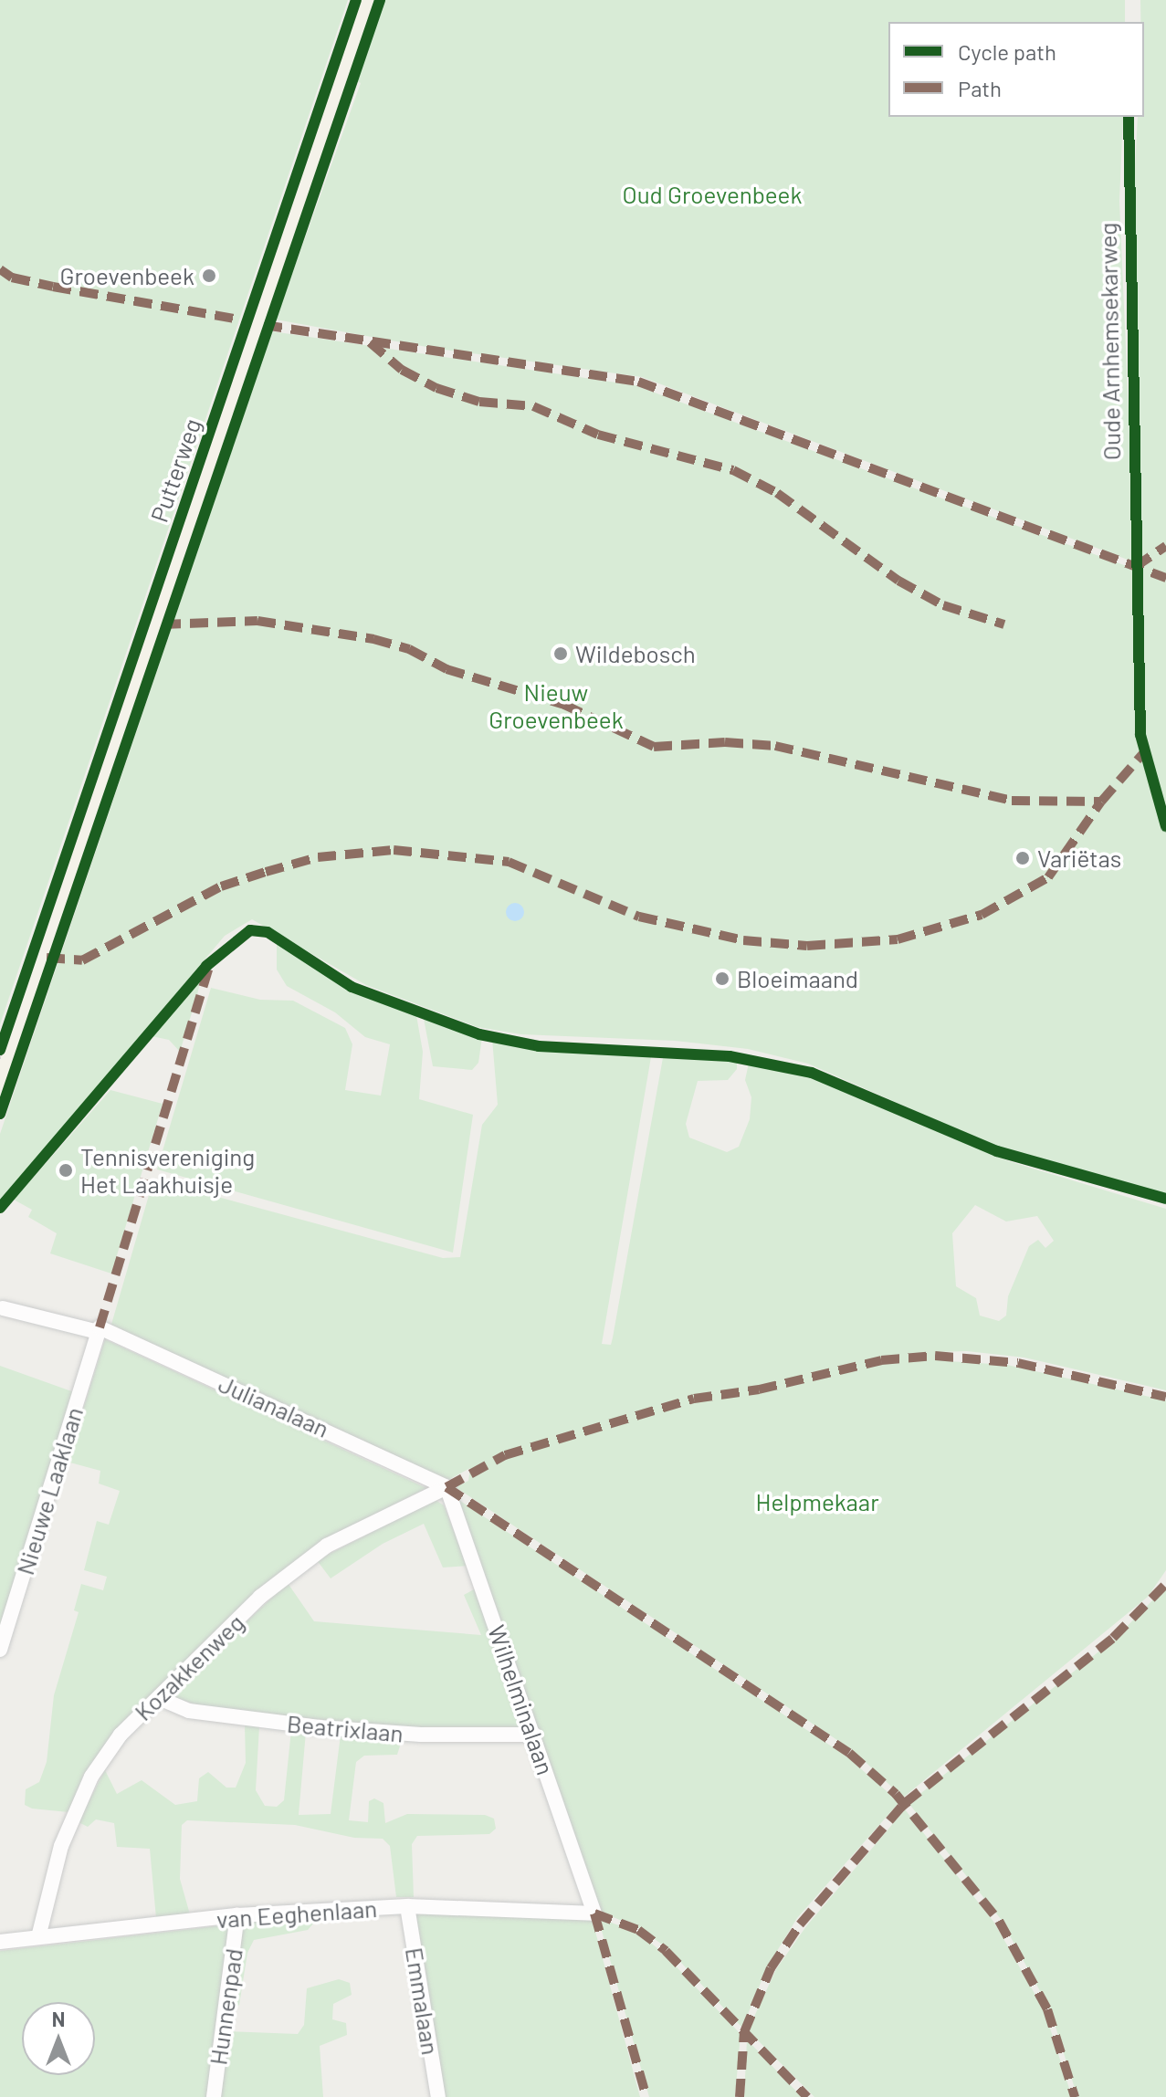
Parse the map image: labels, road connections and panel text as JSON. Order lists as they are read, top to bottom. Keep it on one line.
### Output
{"streets":{"main road":["Putterweg"],"street":["Julianalaan","Nieuwe Laaklaan","Kozakkenweg","Wilhelminalaan","Beatrixlaan","van Eeghenlaan","Emmalaan","Hunnenpad"],"cycle path":["Oude Arnhemsekarweg"]},"crossings":[["Julianalaan","Nieuwe Laaklaan"],["Julianalaan","Kozakkenweg"],["Julianalaan","Wilhelminalaan"],["Kozakkenweg","Wilhelminalaan"],["Kozakkenweg","Beatrixlaan"],["Kozakkenweg","van Eeghenlaan"],["Wilhelminalaan","Beatrixlaan"],["Wilhelminalaan","van Eeghenlaan"],["van Eeghenlaan","Emmalaan"],["van Eeghenlaan","Hunnenpad"]],"parks":["Oud Groevenbeek","Nieuw Groevenbeek","Helpmekaar"],"places":["Groevenbeek","Wildebosch","Variëtas","Bloeimaand","Tennisvereniging Het Laakhuisje"],"legend":["Cycle path","Path"],"north":"top"}
